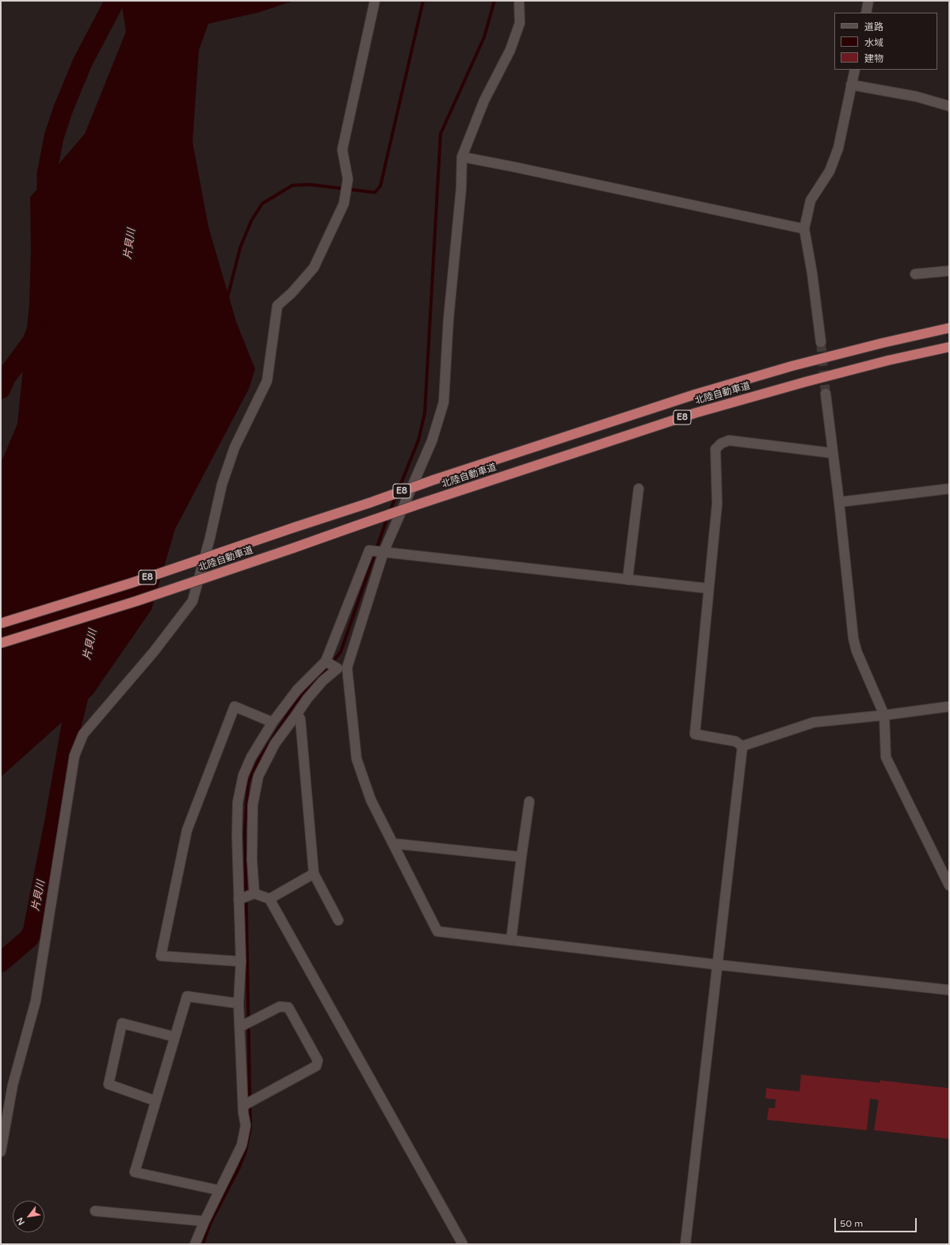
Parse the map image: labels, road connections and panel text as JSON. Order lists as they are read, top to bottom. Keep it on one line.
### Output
{"streets":{"highway":["北陸自動車道","E8"]},"water":["片貝川"],"legend":["道路","水域","建物"],"scale_bar":"50 m","north":"bottom left"}
